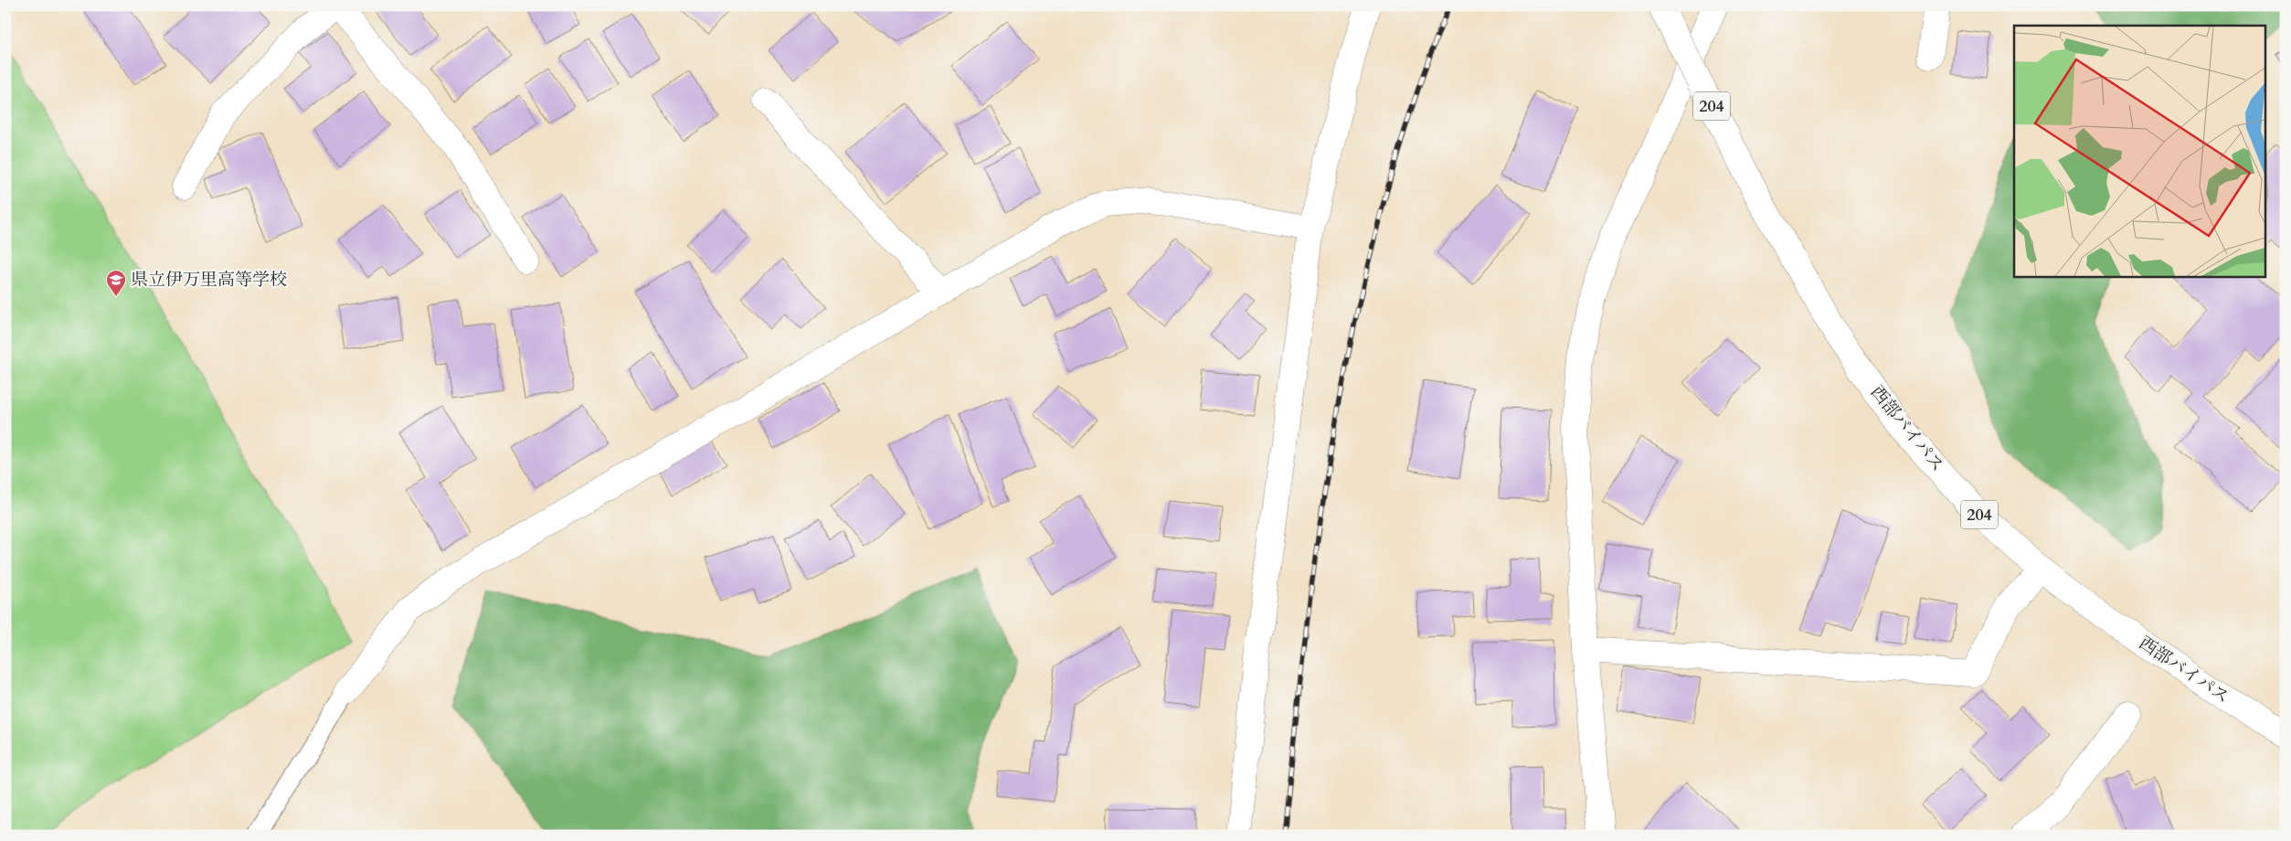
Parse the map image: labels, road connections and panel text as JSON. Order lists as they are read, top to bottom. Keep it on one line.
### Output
{"streets":{"main road":["204","西部バイパス"]},"places":{"school or university":["県立伊万里高等学校"]}}
